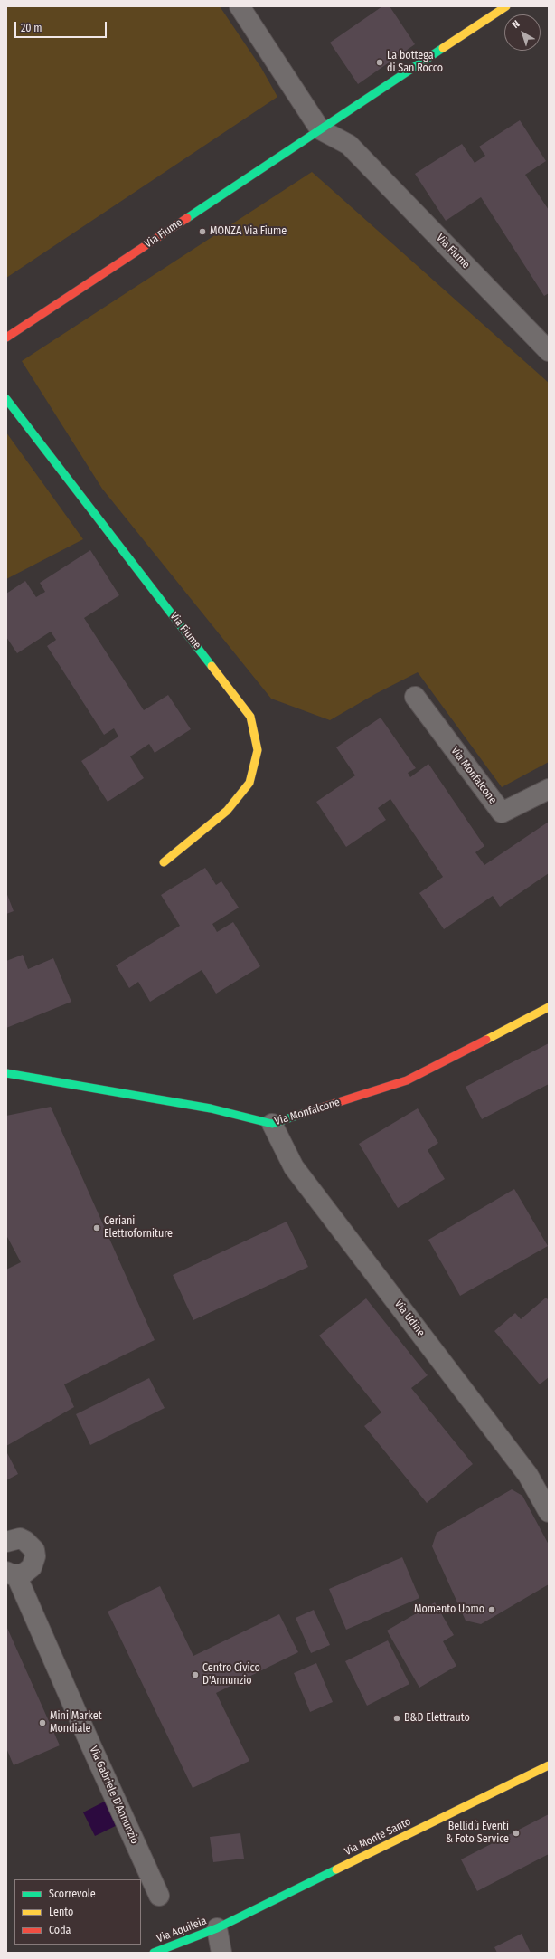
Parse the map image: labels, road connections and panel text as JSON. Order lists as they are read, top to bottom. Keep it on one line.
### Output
{"streets":{"street":["Via Fiume","Via Monfalcone","Via Udine","Via Gabriele D'Annunzio","Via Monte Santo","Via Aquileia"]},"crossings":[["Via Monfalcone","Via Udine"],["Via Monte Santo","Via Aquileia"]],"places":["La bottega di San Rocco","MONZA Via Fiume","Ceriani Elettroforniture","Momento Uomo","Centro Civico D'Annunzio","B&D Elettrauto","Mini Market Mondiale","Bellidù Eventi & Foto Service"],"legend":["Scorrevole","Lento","Coda"],"scale_bar":"20 m","north":"top left"}
